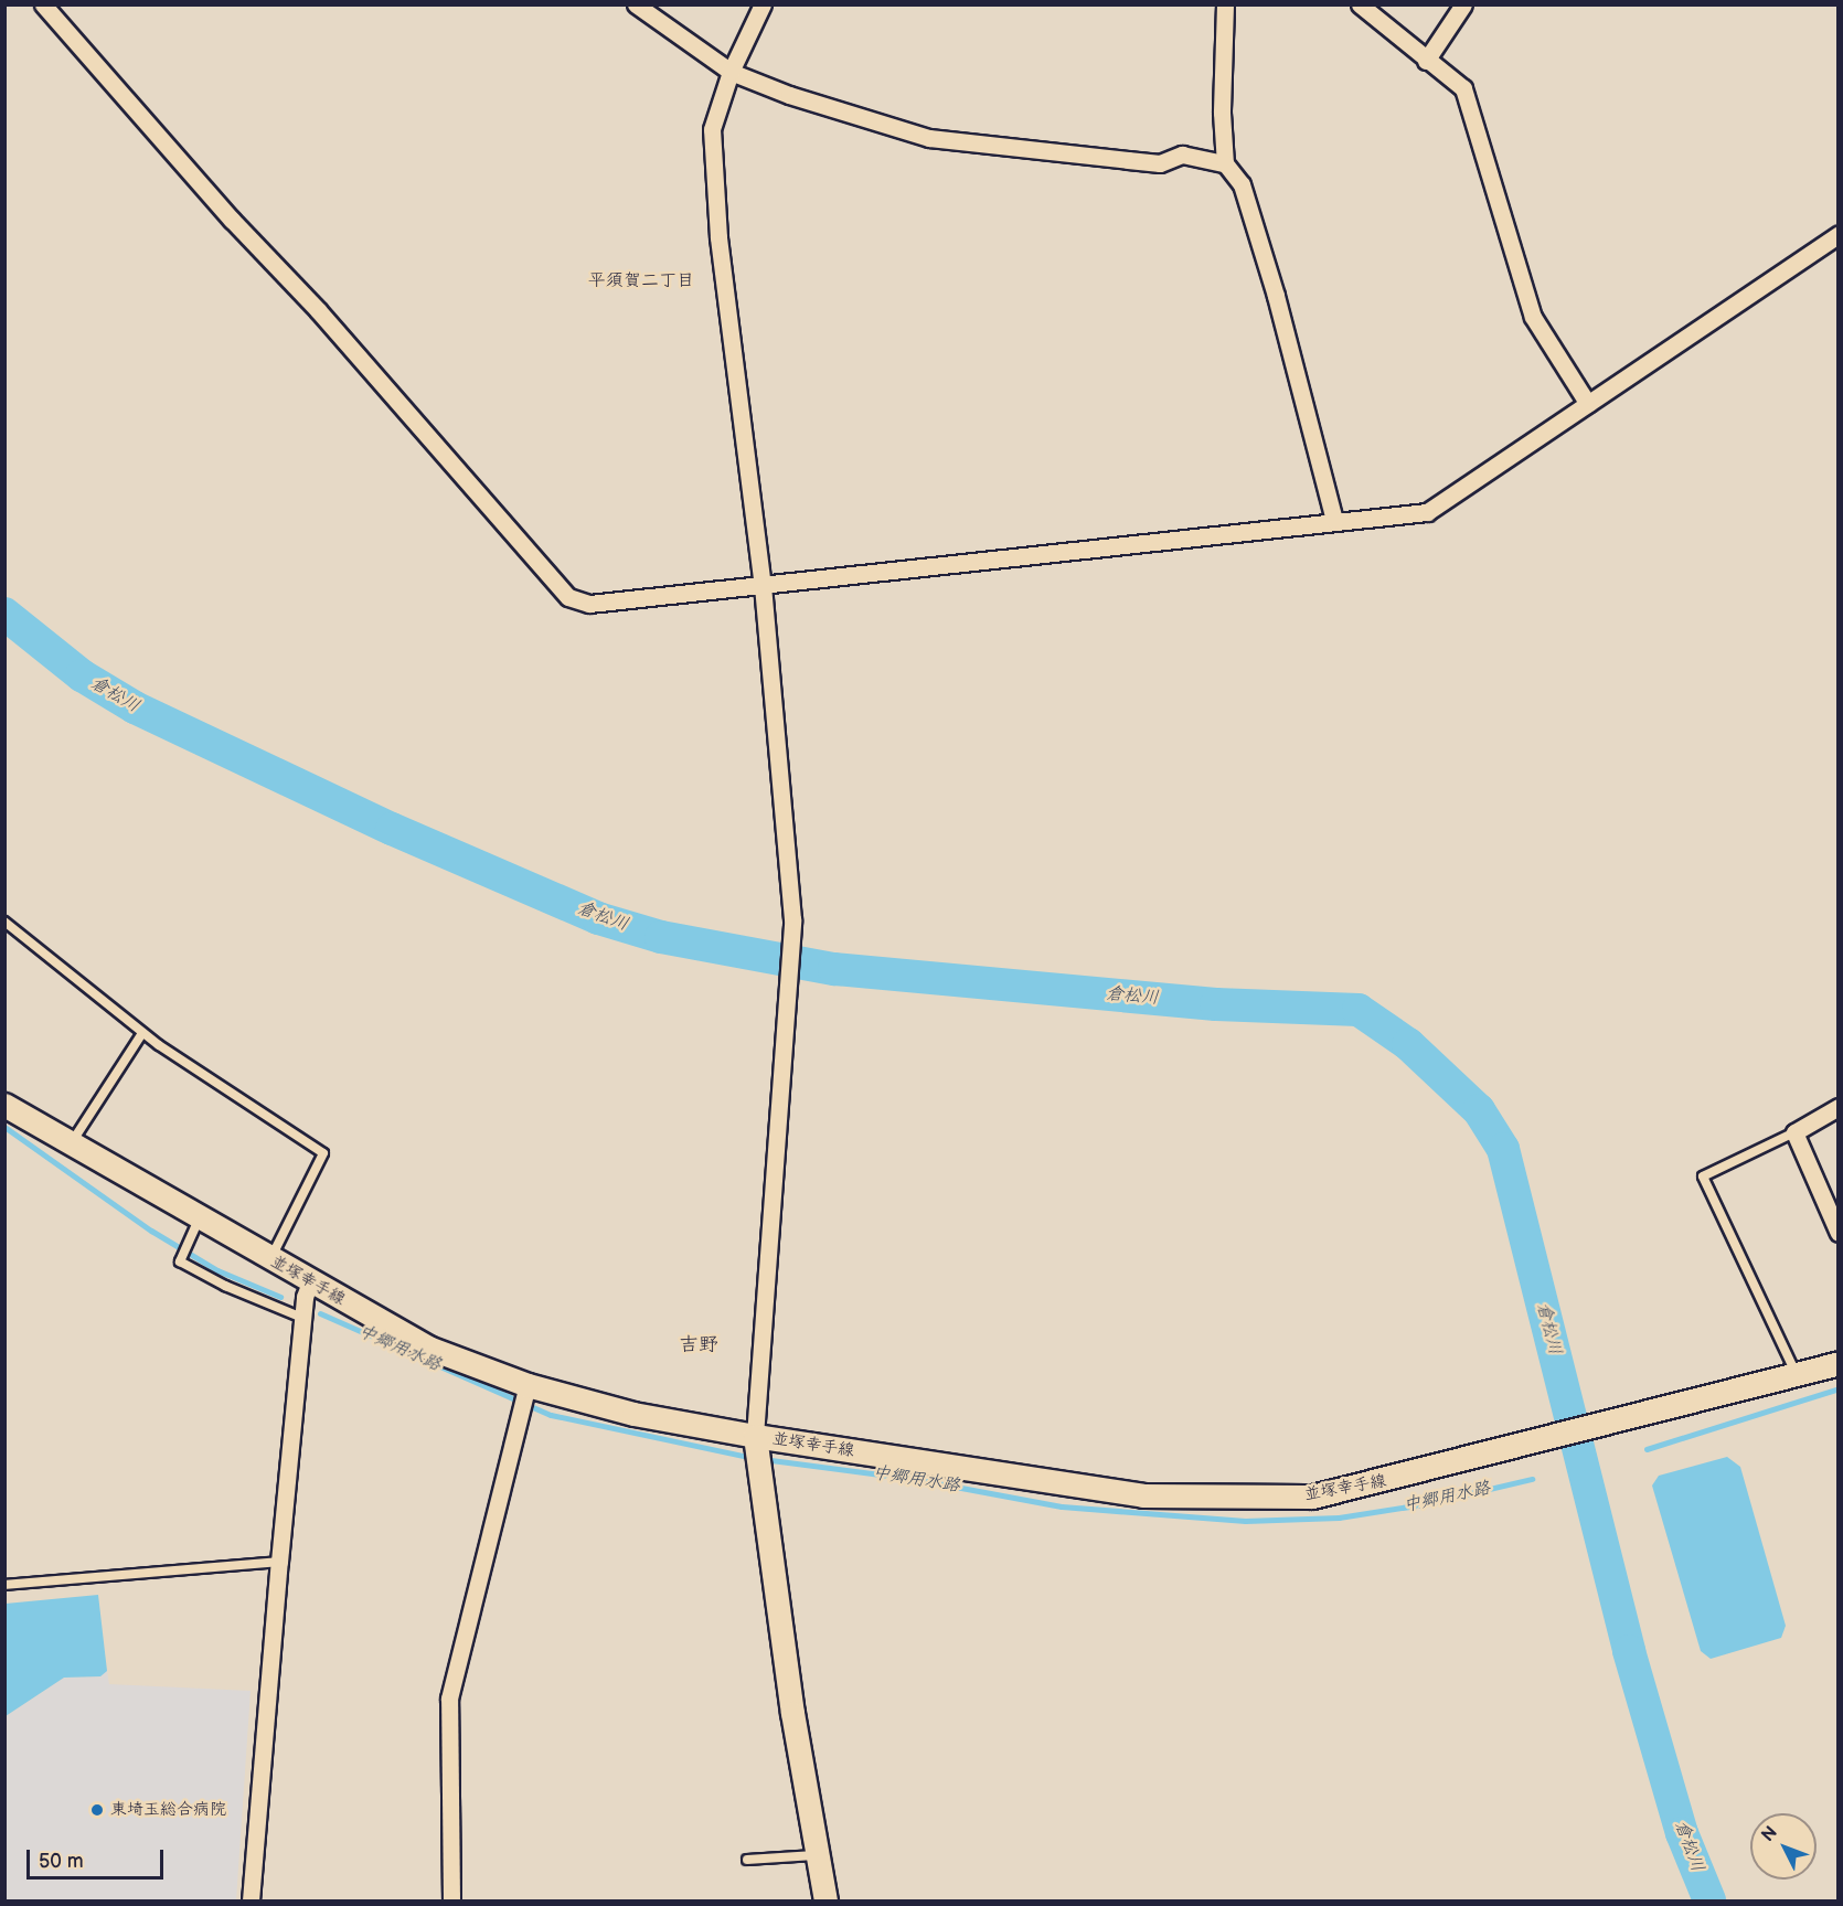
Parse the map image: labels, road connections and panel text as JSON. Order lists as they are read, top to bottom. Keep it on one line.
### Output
{"streets":{"main road":["並塚幸手線"]},"districts":["平須賀二丁目","吉野"],"water":["倉松川","中郷用水路"],"places":["東埼玉総合病院"],"scale_bar":"50 m","north":"top left"}
